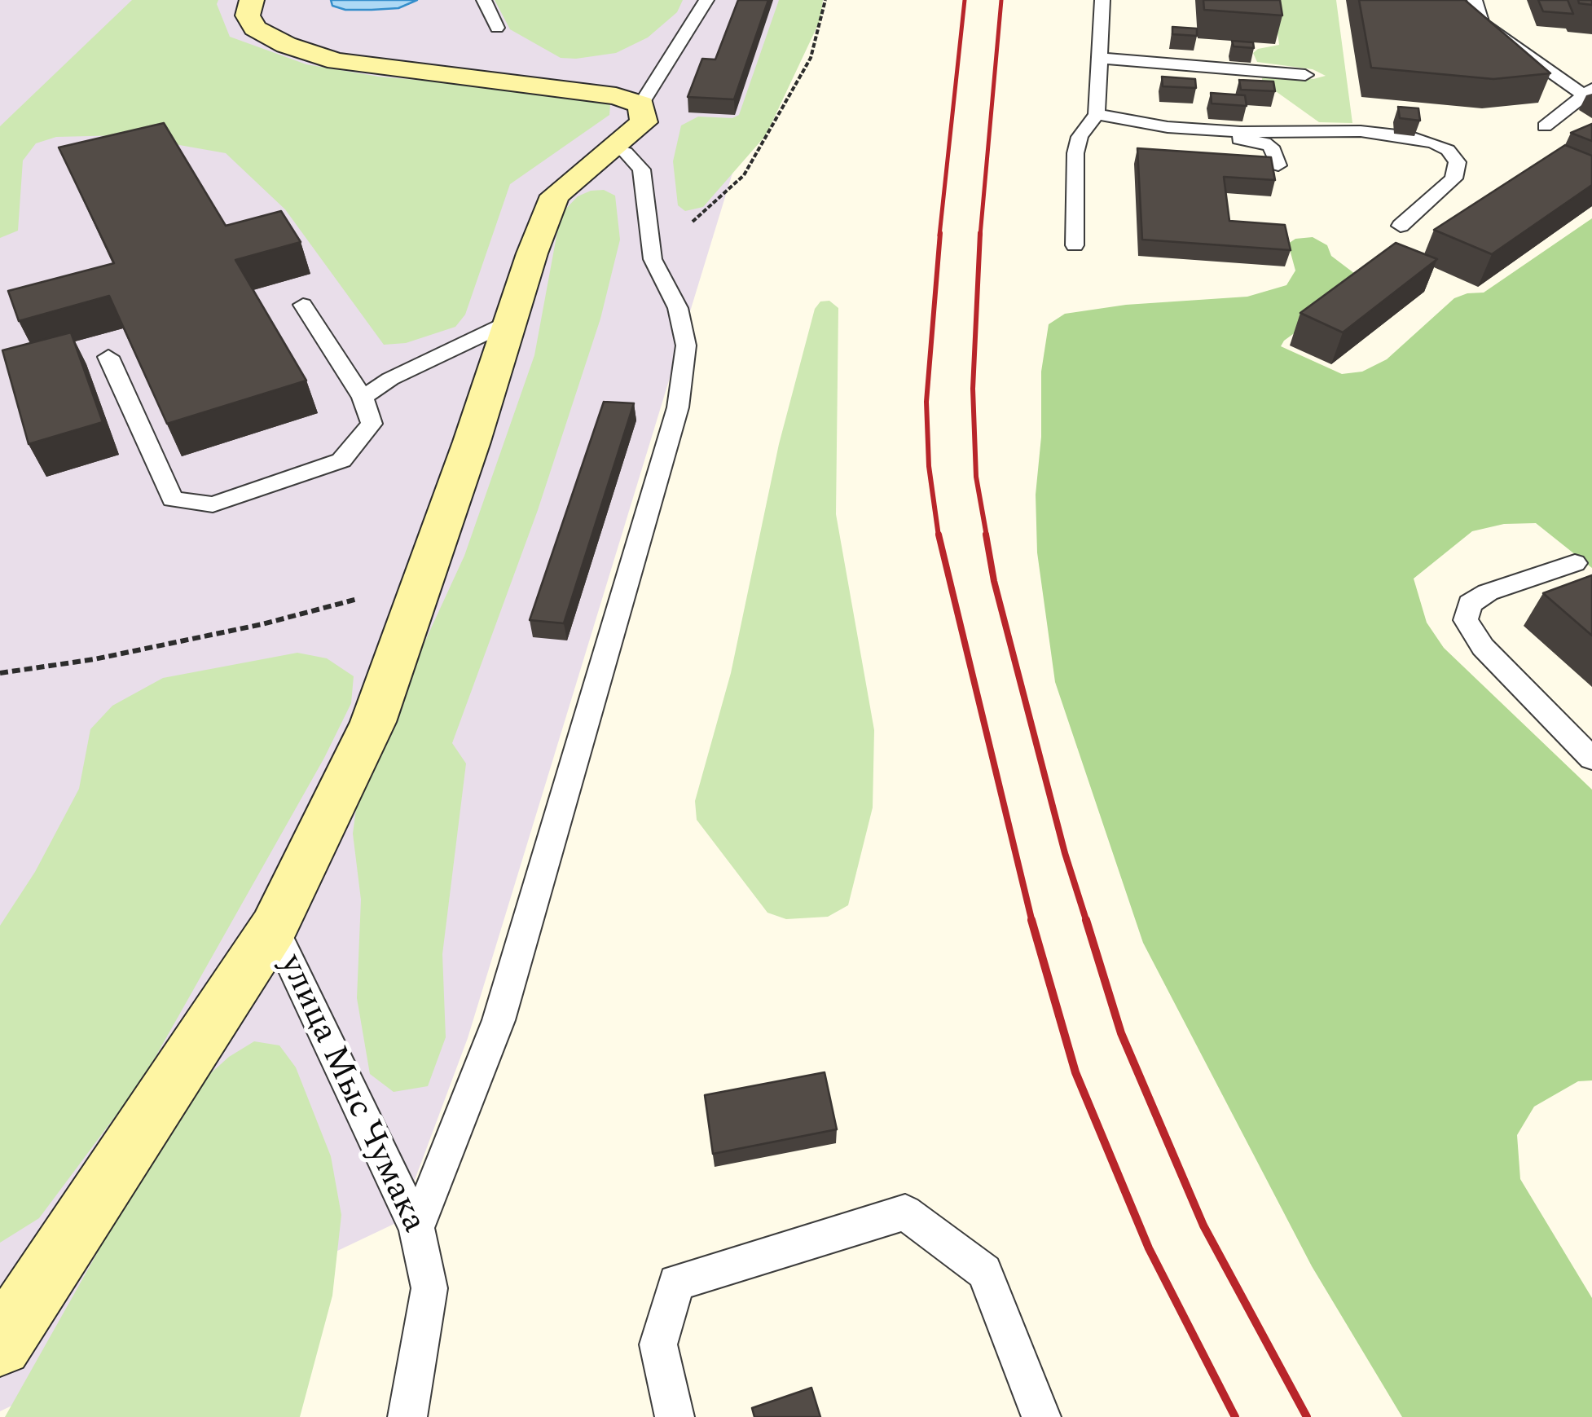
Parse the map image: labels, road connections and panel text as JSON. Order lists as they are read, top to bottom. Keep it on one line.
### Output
{"streets":{"street":["улица Мыс Чумака"]}}
